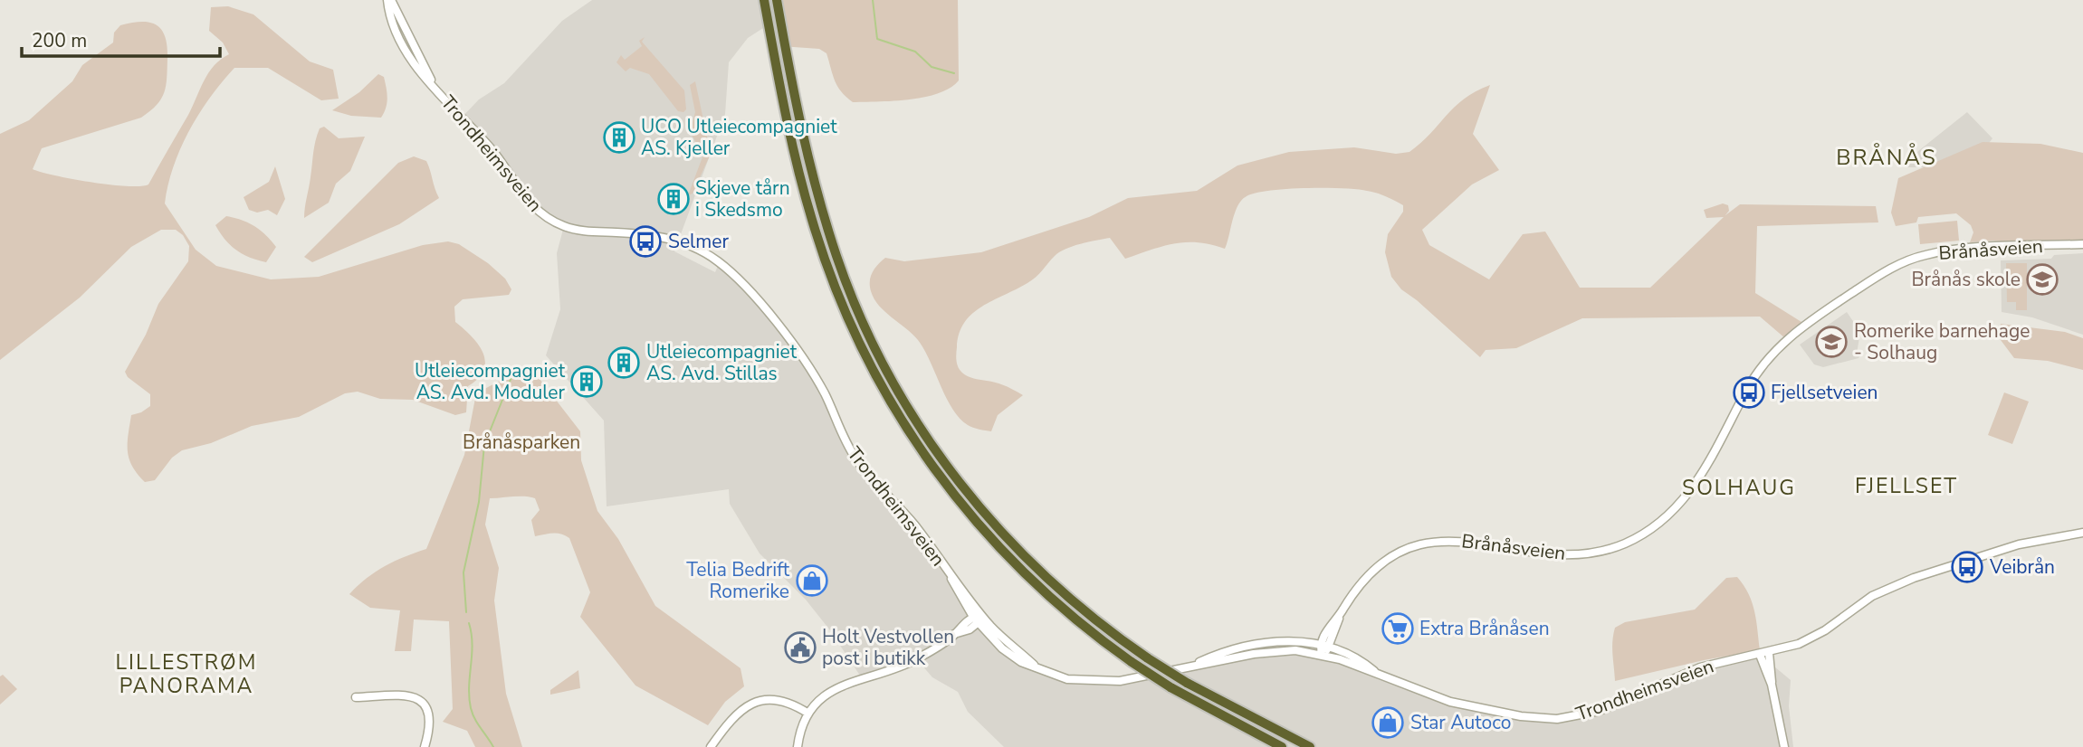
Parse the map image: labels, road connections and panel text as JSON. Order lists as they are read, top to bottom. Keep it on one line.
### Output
{"streets":{"main road":["Trondheimsveien","Brånåsveien"]},"crossings":[["Trondheimsveien","Brånåsveien"]],"districts":["BRÅNÅS","FJELLSET","SOLHAUG","LILLESTRØM PANORAMA"],"parks":["Brånåsparken"],"places":{"building":["UCO Utleiecompagniet AS. Kjeller","Skjeve tårn i Skedsmo","Utleiecompagniet AS. Avd. Stillas","Utleiecompagniet AS. Avd. Moduler"],"bus stop":["Selmer","Fjellsetveien","Veibrån"],"school or university":["Brånås skole","Romerike barnehage - Solhaug"],"shop":["Telia Bedrift Romerike","Star Autoco"],"supermarket":["Extra Brånåsen"],"public building":["Holt Vestvollen post i butikk"]},"scale_bar":"200 m"}
